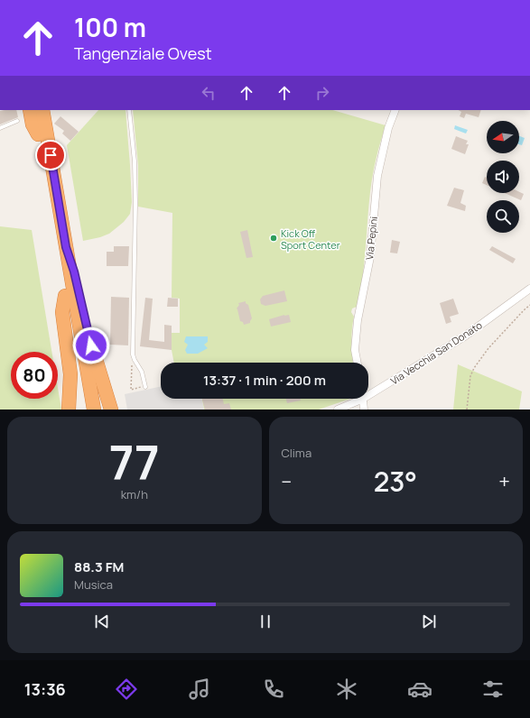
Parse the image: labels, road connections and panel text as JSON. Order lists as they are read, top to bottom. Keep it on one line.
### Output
{"streets":{"street":["Via Pepini","Via Vecchia San Donato"]},"places":["Kick Off Sport Center"],"north":"left","page":{"turn":["100 m","Tangenziale Ovest"],"limit":"80","trip":"13:37 · 1 min · 200 m","tile":[["77","km/h"],"Clima"],"heat":["−","23°","+"],"song":["88.3 FM","Musica"],"tabs":"13:36"}}
